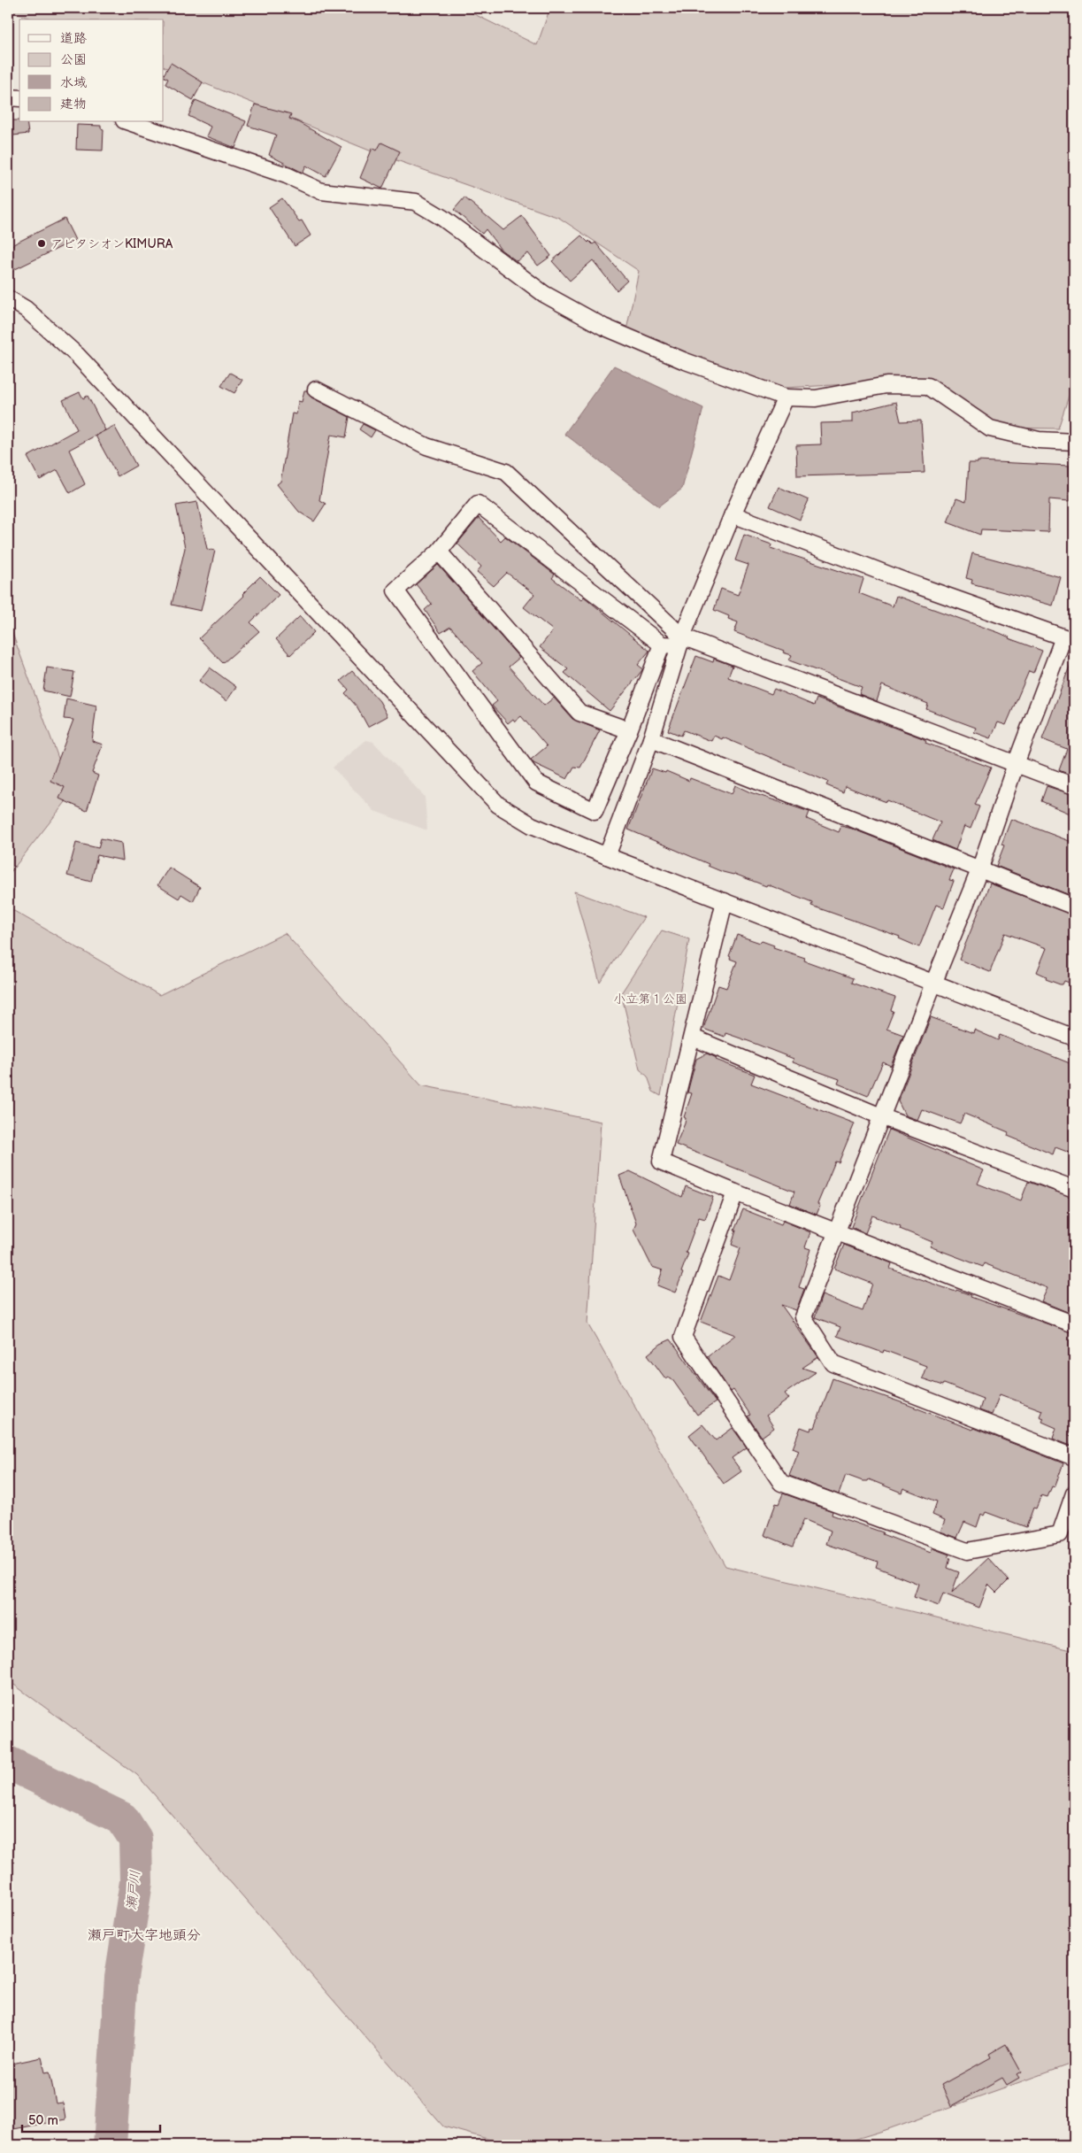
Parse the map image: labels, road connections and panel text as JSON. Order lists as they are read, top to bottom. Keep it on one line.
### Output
{"districts":["瀬戸町大字地頭分"],"water":["瀬戸川"],"parks":["小立第１公園"],"places":["アビタシオンKIMURA"],"legend":["道路","公園","水域","建物"],"scale_bar":"50 m"}
